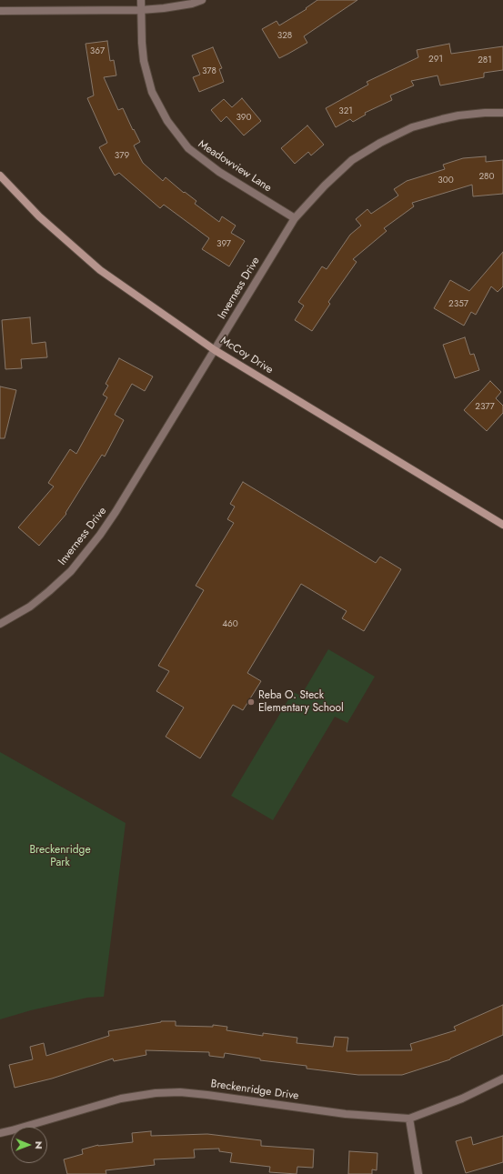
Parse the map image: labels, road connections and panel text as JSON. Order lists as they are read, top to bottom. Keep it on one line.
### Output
{"streets":{"street":["Meadowview Lane","Inverness Drive","McCoy Drive","Breckenridge Drive"]},"crossings":[["Meadowview Lane","Inverness Drive"],["Inverness Drive","McCoy Drive"]],"parks":["Breckenridge Park"],"places":["Reba O. Steck Elementary School"],"house_numbers":["328","367","291","281","378","321","390","379","280","300","397","2357","2377","460"],"north":"right"}
